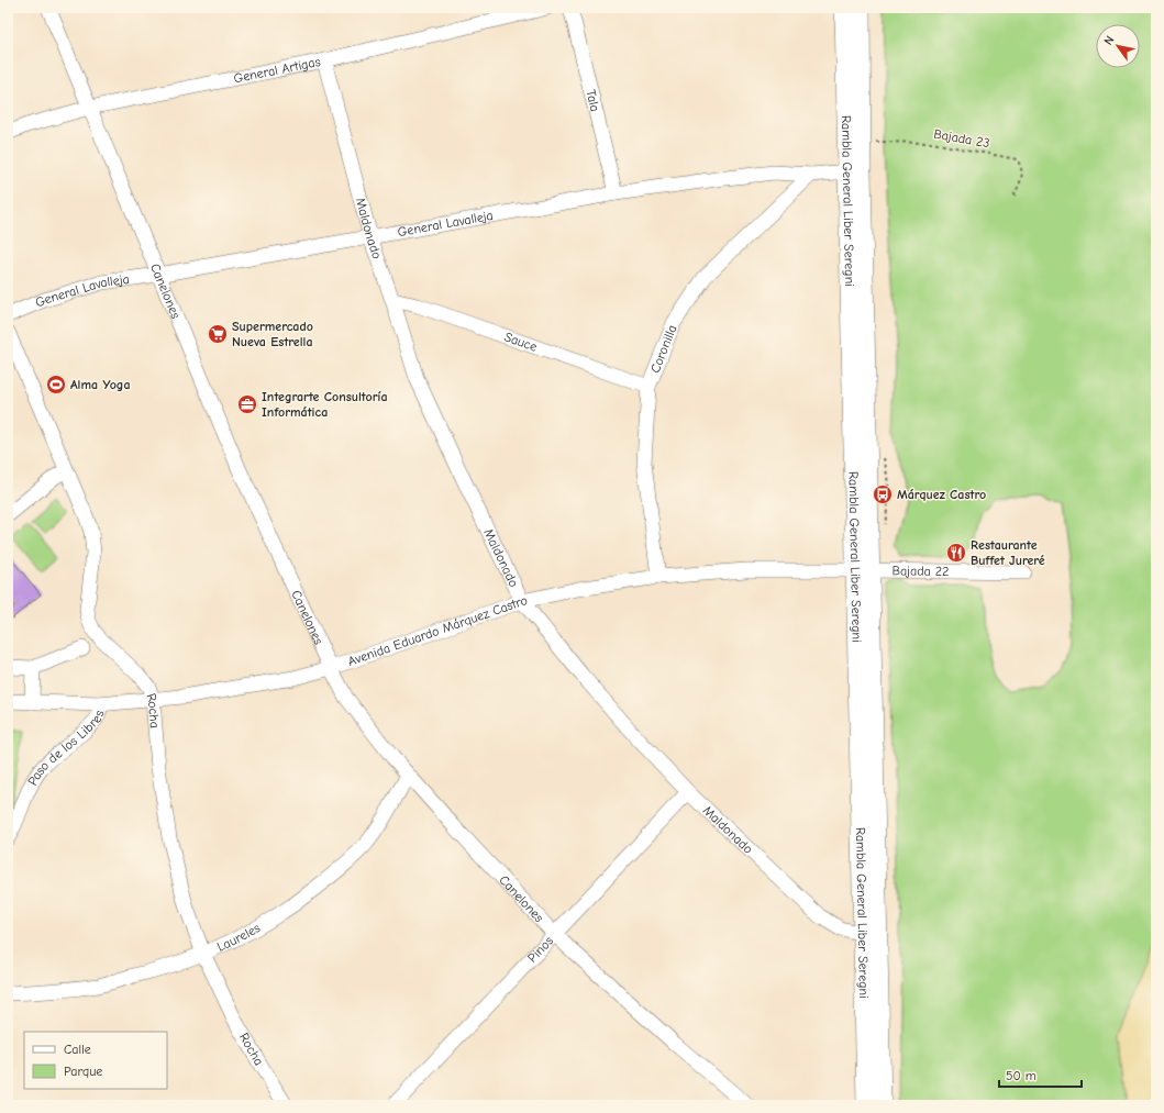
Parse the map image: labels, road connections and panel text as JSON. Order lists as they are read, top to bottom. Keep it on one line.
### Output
{"streets":{"main road":["Rambla General Liber Seregni"],"street":["General Artigas","Tala","General Lavalleja","Maldonado","Canelones","Sauce","Coronilla","Bajada 22","Avenida Eduardo Márquez Castro","Rocha","Paso de los Libres","Laureles","Pinos"],"path":["Bajada 23"]},"crossings":[["General Artigas","Maldonado"],["General Artigas","Canelones"],["Tala","General Lavalleja"],["Bajada 23","Rambla General Liber Seregni"],["Rambla General Liber Seregni","General Lavalleja"],["Rambla General Liber Seregni","Maldonado"],["Rambla General Liber Seregni","Bajada 22"],["Rambla General Liber Seregni","Avenida Eduardo Márquez Castro"],["General Lavalleja","Maldonado"],["General Lavalleja","Canelones"],["General Lavalleja","Coronilla"],["Maldonado","Sauce"],["Maldonado","Avenida Eduardo Márquez Castro"],["Maldonado","Pinos"],["Canelones","Avenida Eduardo Márquez Castro"],["Canelones","Laureles"],["Canelones","Pinos"],["Sauce","Coronilla"],["Coronilla","Avenida Eduardo Márquez Castro"],["Bajada 22","Avenida Eduardo Márquez Castro"],["Avenida Eduardo Márquez Castro","Rocha"],["Avenida Eduardo Márquez Castro","Paso de los Libres"],["Rocha","Laureles"]],"places":{"supermarket":["Supermercado Nueva Estrella"],"sports":["Alma Yoga"],"office":["Integrarte Consultoría Informática"],"bus stop":["Márquez Castro"],"restaurant":["Restaurante Buffet Jureré"]},"legend":["Calle","Parque"],"scale_bar":"50 m","north":"top left"}
